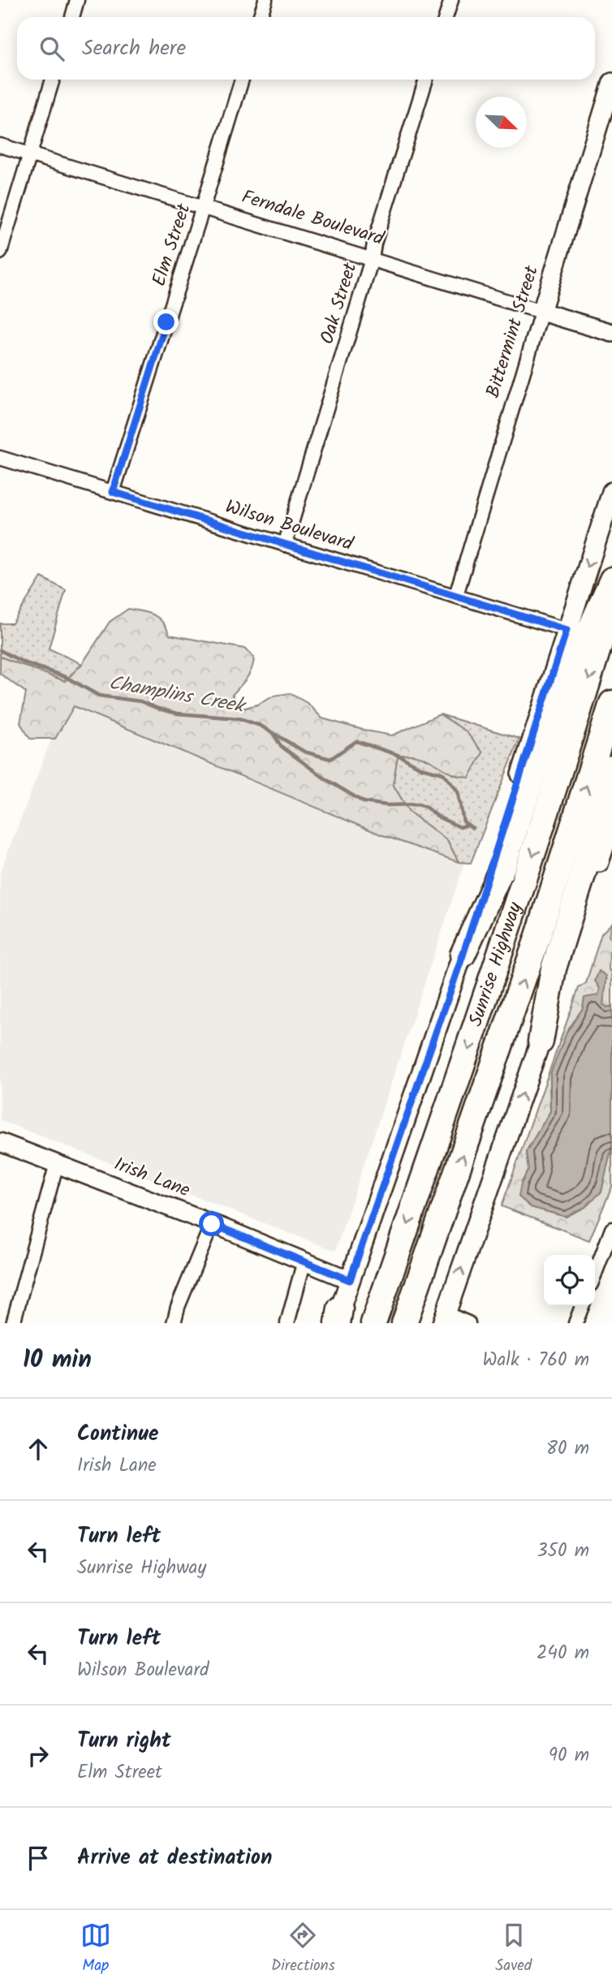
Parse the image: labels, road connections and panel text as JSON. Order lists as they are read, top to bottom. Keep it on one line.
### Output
{"streets":{"highway":["Sunrise Highway"],"street":["Ferndale Boulevard","Elm Street","Oak Street","Bittermint Street","Wilson Boulevard","Irish Lane"]},"crossings":[["Ferndale Boulevard","Elm Street"],["Ferndale Boulevard","Oak Street"],["Ferndale Boulevard","Bittermint Street"],["Elm Street","Wilson Boulevard"],["Oak Street","Wilson Boulevard"],["Bittermint Street","Wilson Boulevard"],["Wilson Boulevard","Sunrise Highway"],["Sunrise Highway","Irish Lane"]],"water":["Champlins Creek"],"north":"bottom right","page":{"search":"Search here","heading":["10 min","Walk · 760 m"],"list":[["Continue","Irish Lane","80 m"],["Turn left","Sunrise Highway","350 m"],["Turn left","Wilson Boulevard","240 m"],["Turn right","Elm Street","90 m"],"Arrive at destination"],"nav":["Map","Directions","Saved"]}}
